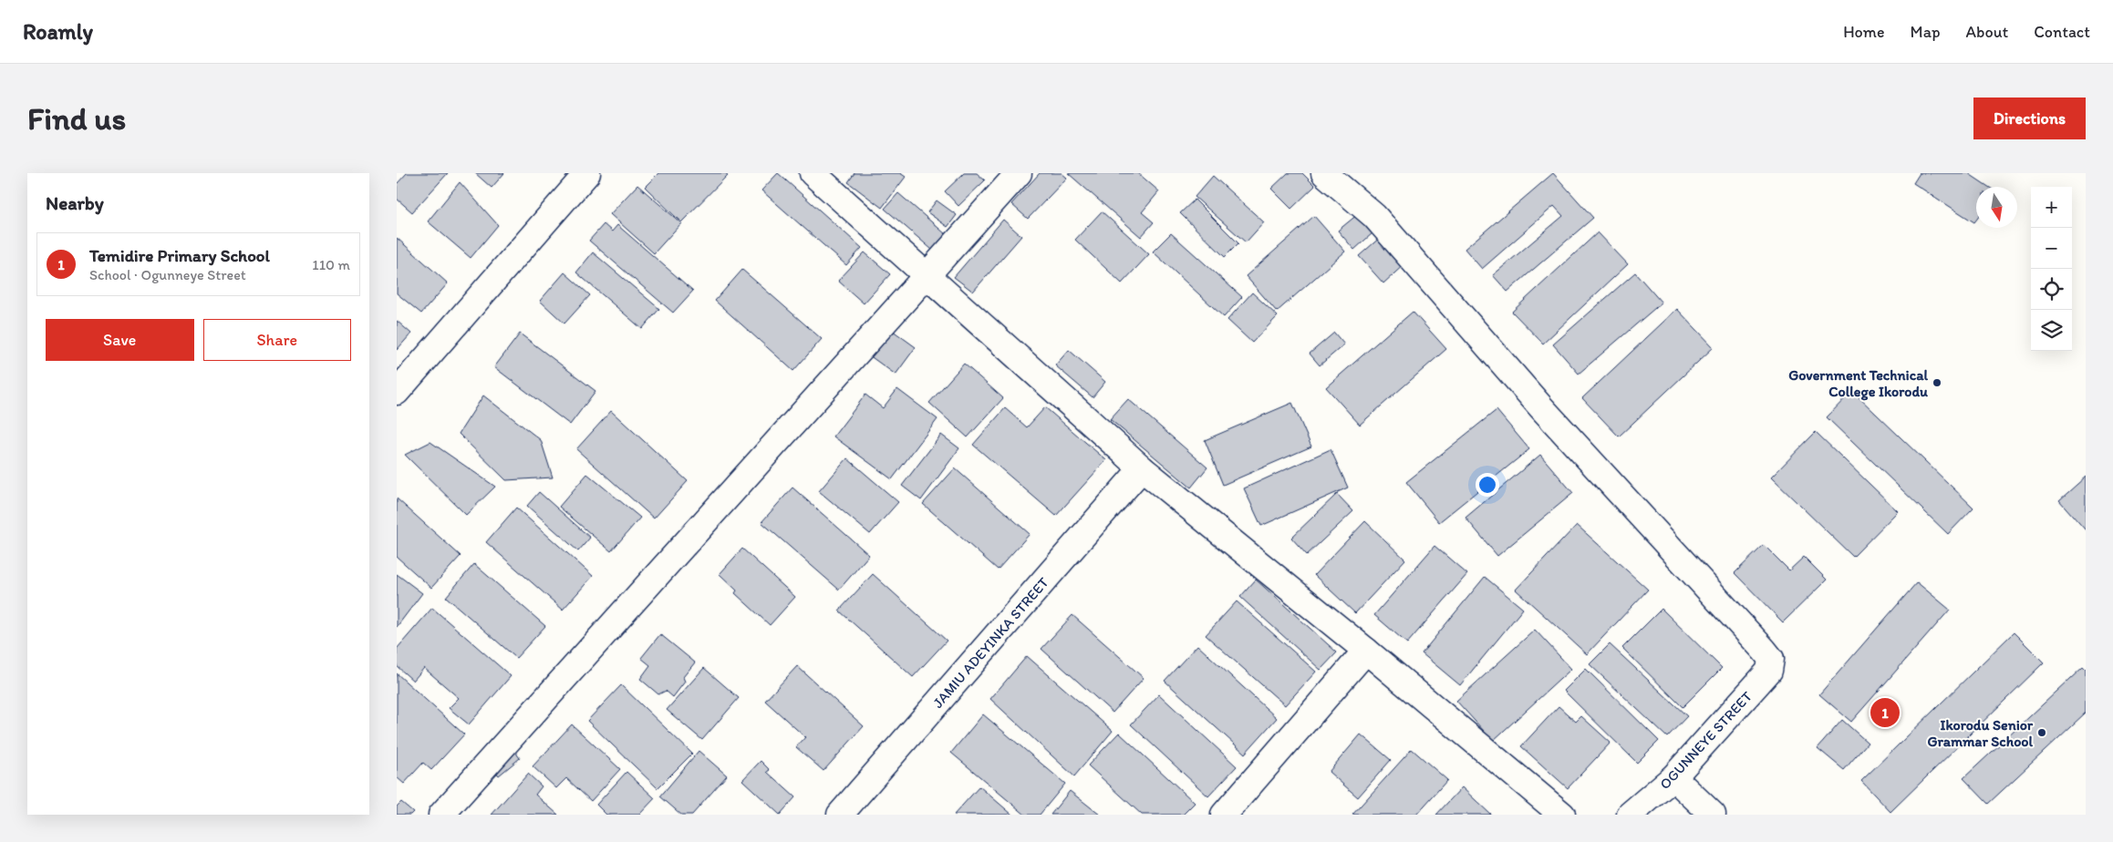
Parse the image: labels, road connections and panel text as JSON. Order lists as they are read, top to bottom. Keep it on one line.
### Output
{"streets":{"street":["JAMIU ADEYINKA STREET","OGUNNEYE STREET"]},"places":["Government Technical College Ikorodu","Ikorodu Senior Grammar School"],"north":"bottom","page":{"header":"Roamly","nav":["Home","Map","About","Contact"],"buttons":["Directions",["Save","Share"]],"title":"Find us","heading":"Nearby","map_buttons":["+","−"],"list":[{"mark":"1","name":"Temidire Primary School","note":"School · Ogunneye Street","value":"110 m"}],"pins":"1"}}
